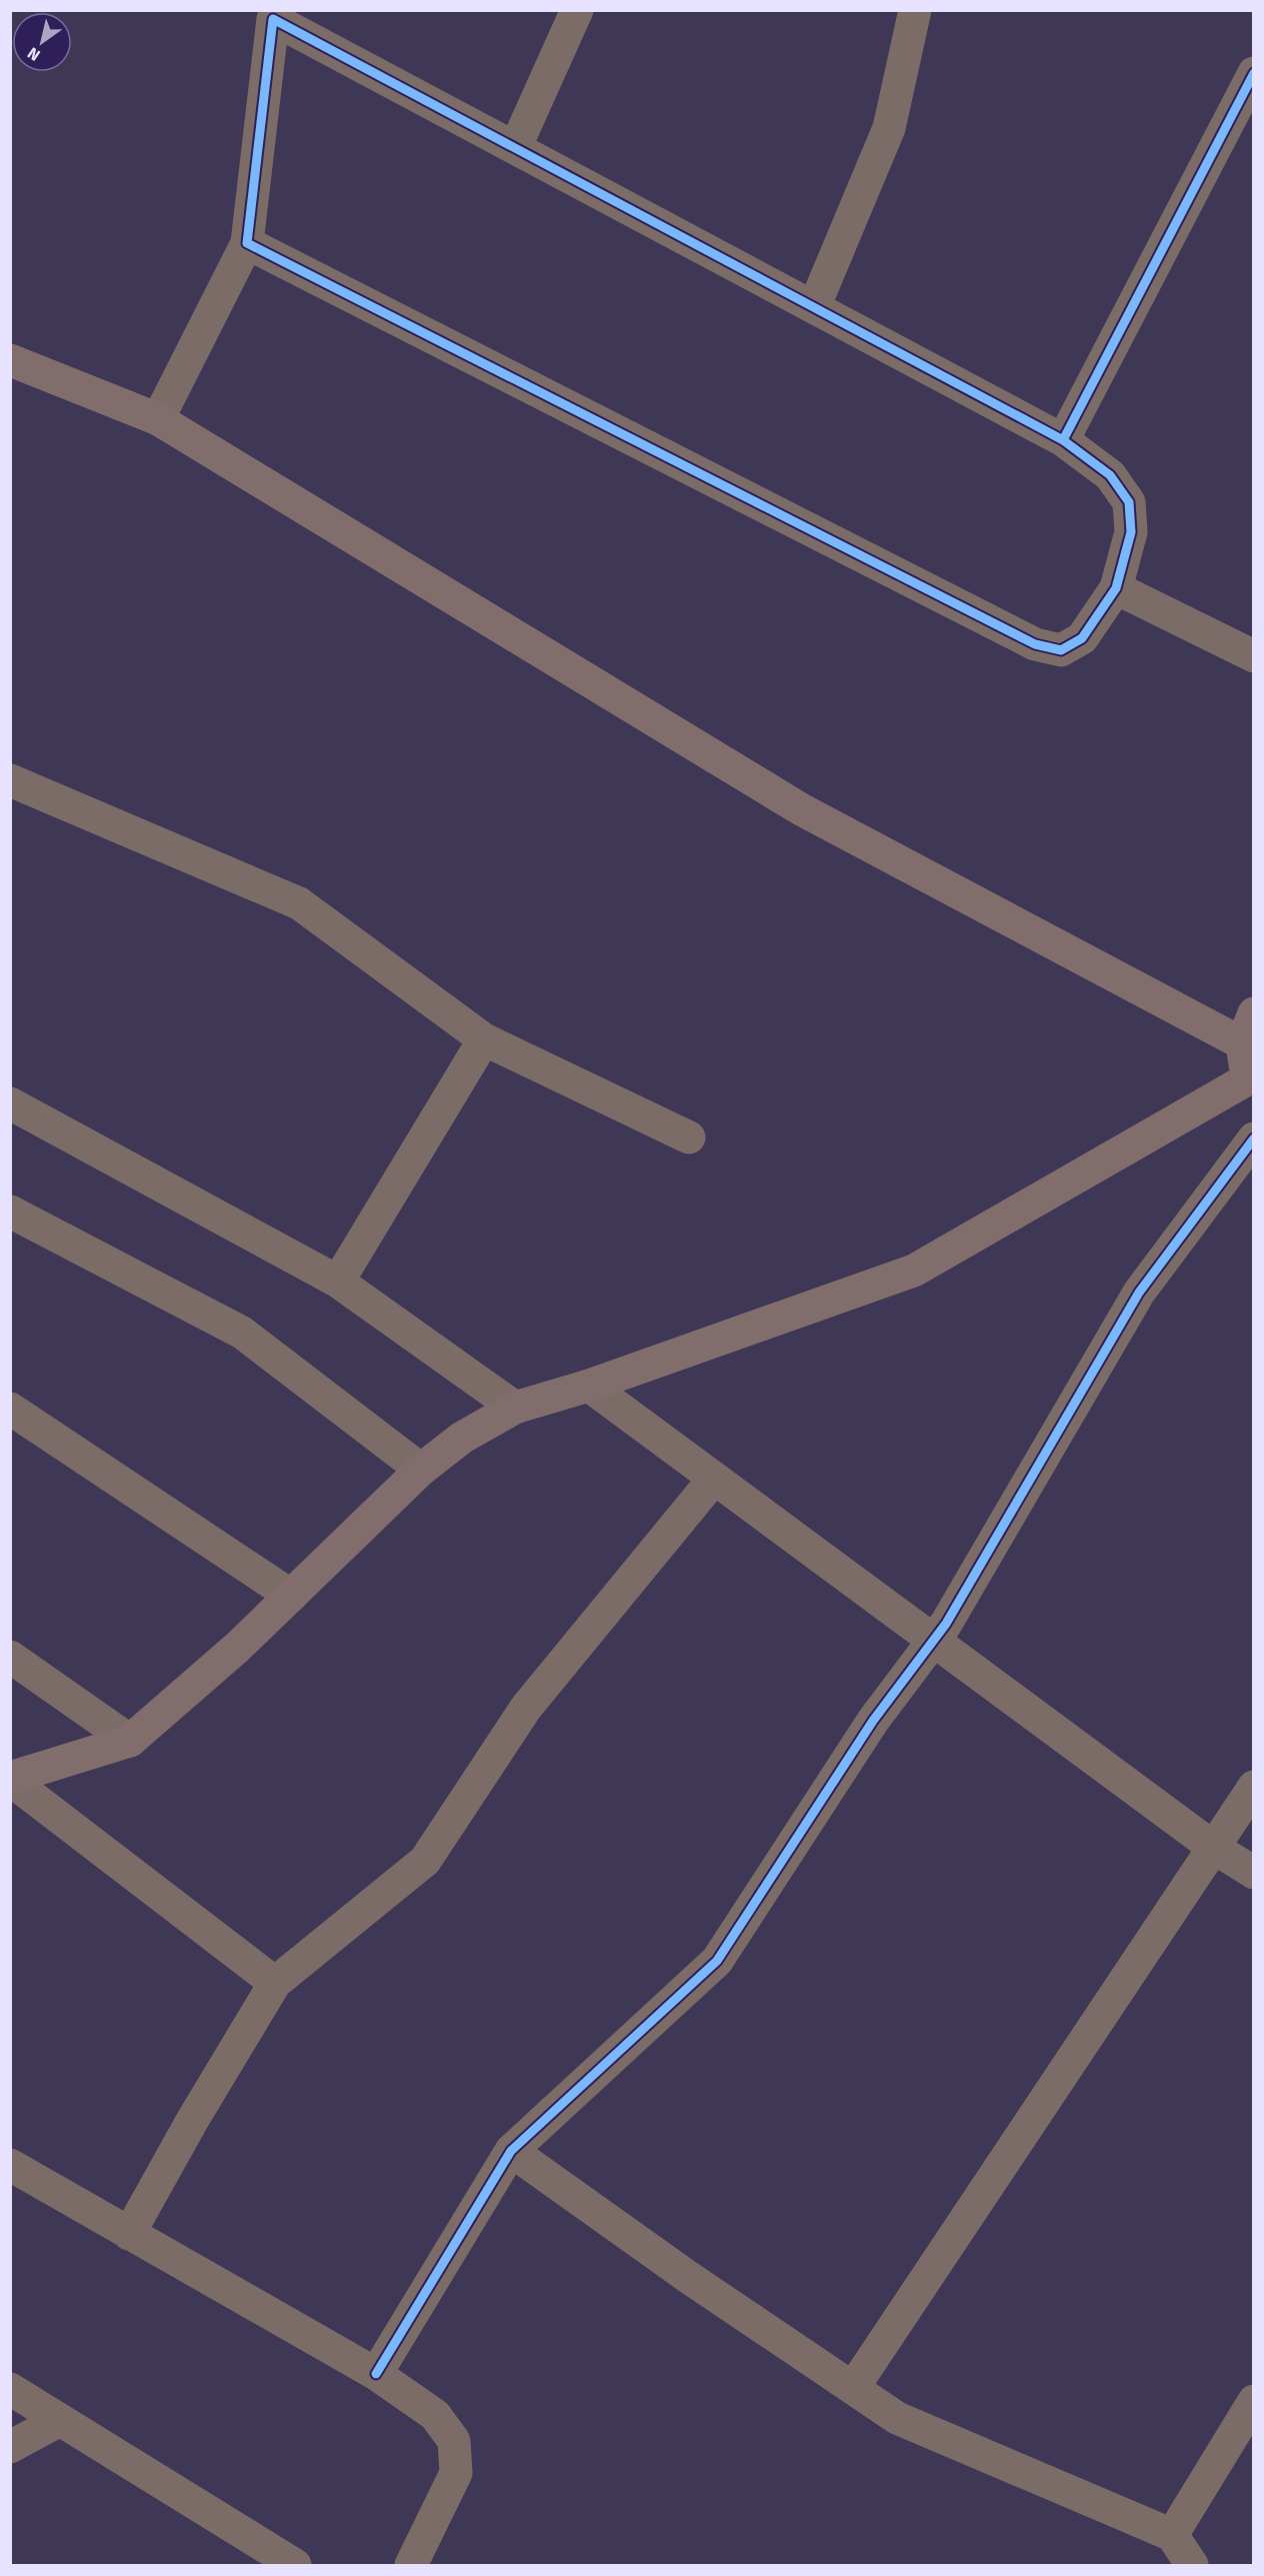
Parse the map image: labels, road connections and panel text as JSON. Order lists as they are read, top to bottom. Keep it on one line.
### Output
{"north":"bottom left"}
